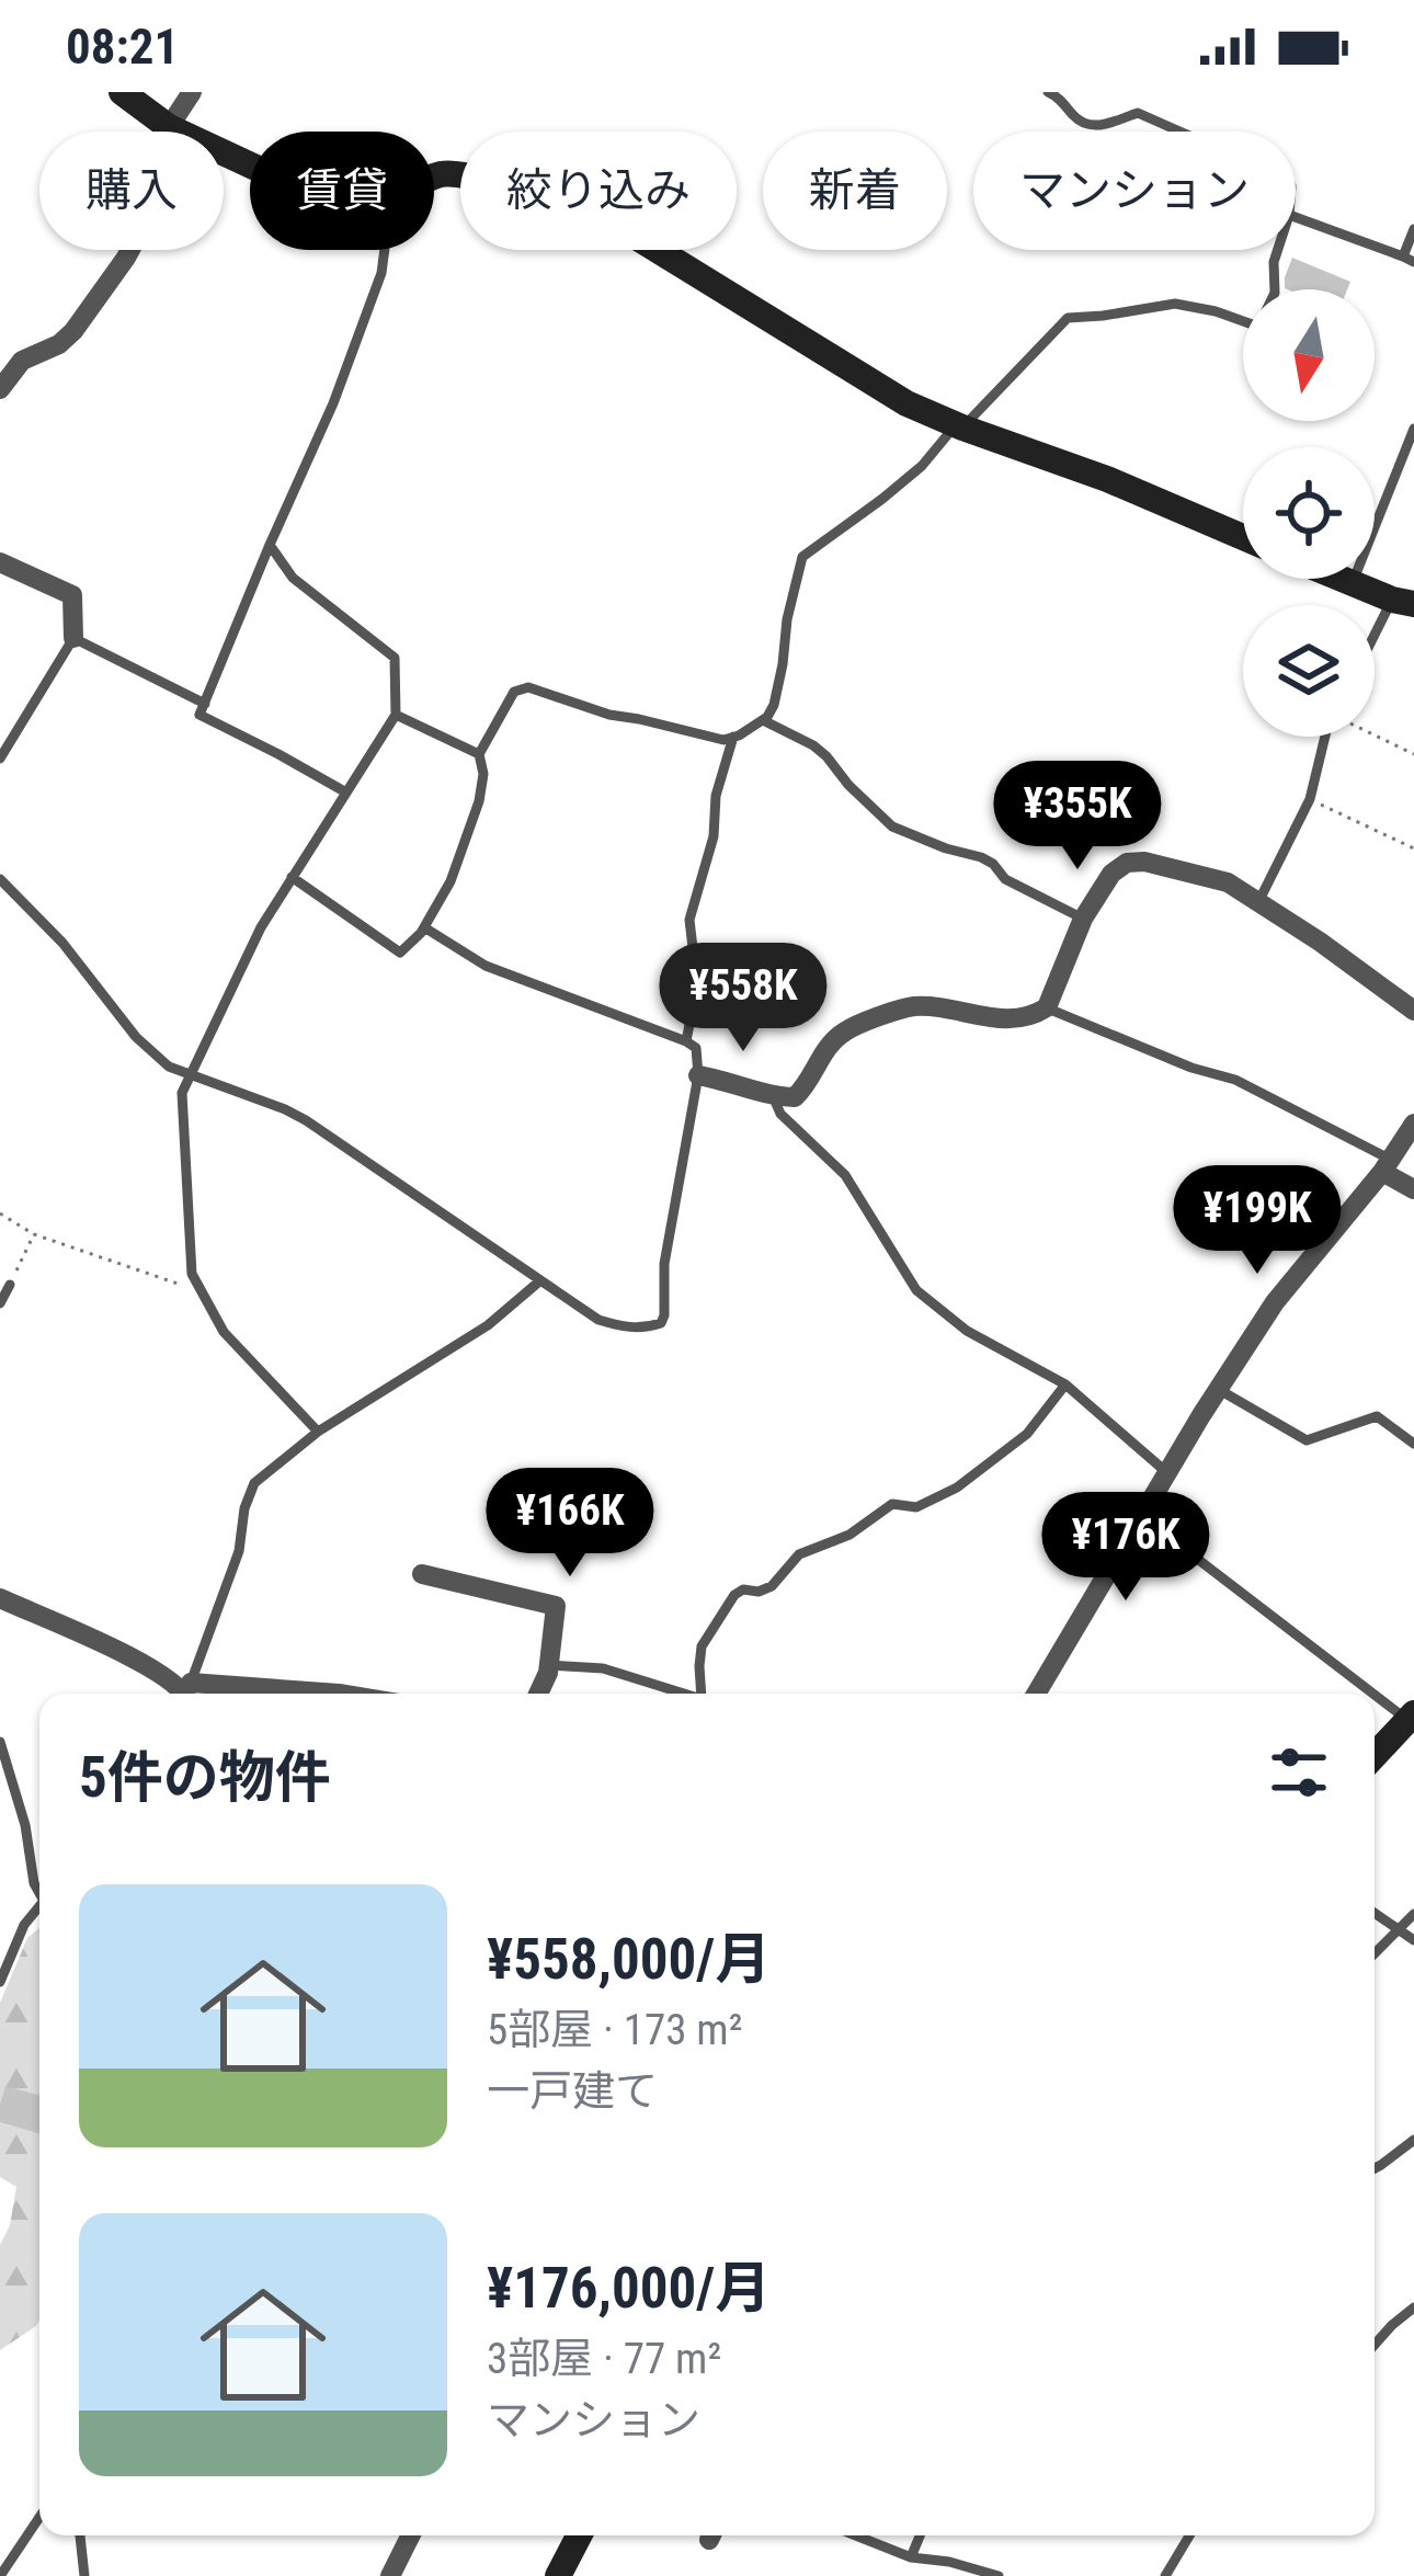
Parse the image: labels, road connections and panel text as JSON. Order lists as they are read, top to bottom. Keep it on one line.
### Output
{"north":"bottom","page":{"status":"08:21","chip":["購入","賃貸","絞り込み","新着","マンション"],"price":["¥355K","¥558K","¥199K","¥166K","¥176K"],"heading":"5件の物件","list":[{"name":"¥558,000/月","note":"5部屋 · 173 m² · 一戸建て"},{"name":"¥176,000/月","note":"3部屋 · 77 m² · マンション"}]}}
